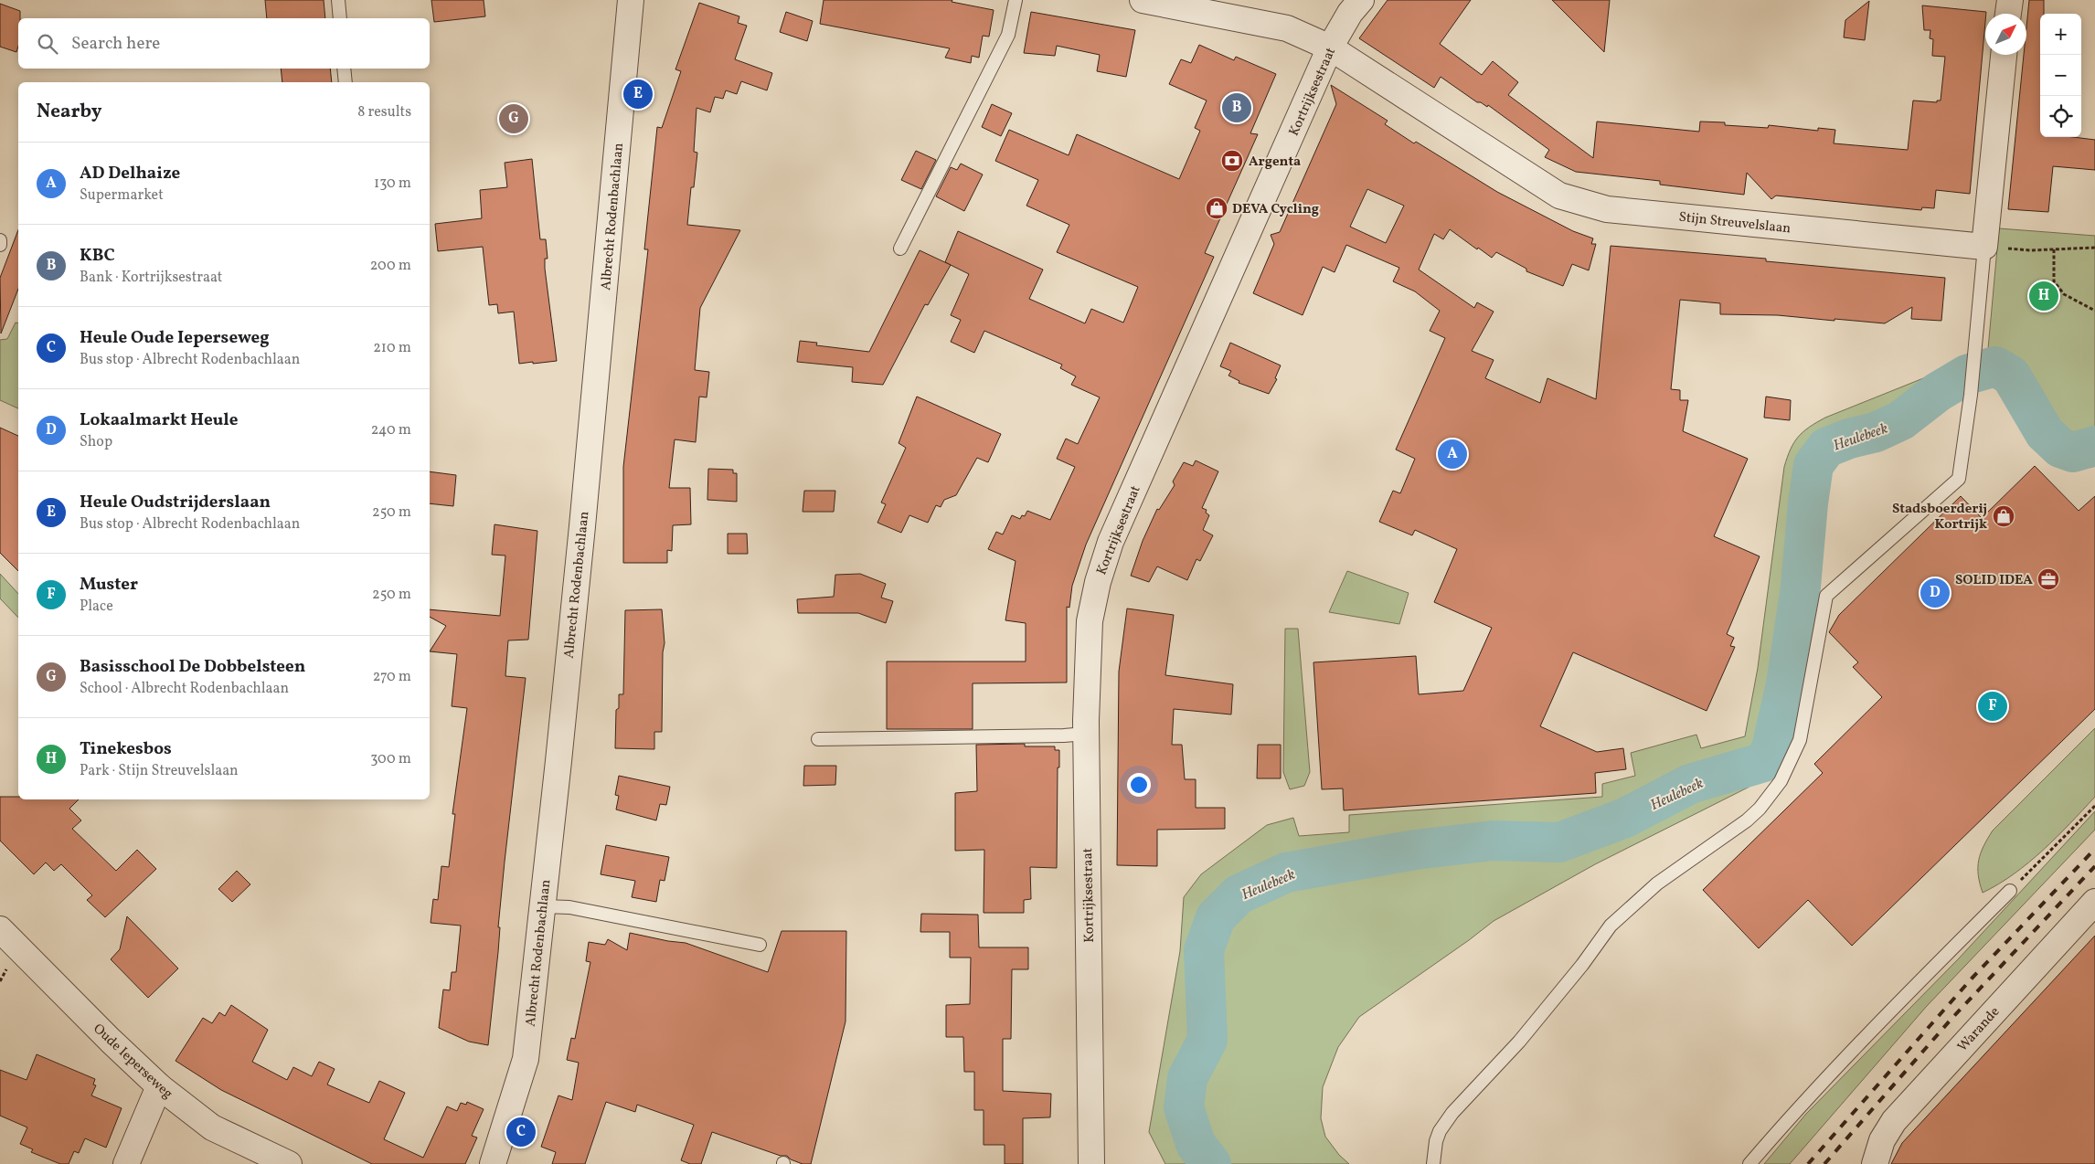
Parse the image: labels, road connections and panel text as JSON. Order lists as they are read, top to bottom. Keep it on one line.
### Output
{"streets":{"street":["Kortrijksestraat","Albrecht Rodenbachlaan","Stijn Streuvelslaan","Warande","Oude Ieperseweg"]},"crossings":[["Kortrijksestraat","Stijn Streuvelslaan"]],"water":["Heulebeek"],"places":{"bank":["Argenta"],"shop":["DEVA Cycling","Stadsboerderij Kortrijk"],"office":["SOLID IDEA"]},"north":"top right","page":{"map_buttons":["+","−"],"search":"Search here","pins":["E","B","G","H","A","D","F","C"],"heading":["Nearby","8 results"],"list":[{"mark":"A","name":"AD Delhaize","note":"Supermarket","value":"130 m"},{"mark":"B","name":"KBC","note":"Bank · Kortrijksestraat","value":"200 m"},{"mark":"C","name":"Heule Oude Ieperseweg","note":"Bus stop · Albrecht Rodenbachlaan","value":"210 m"},{"mark":"D","name":"Lokaalmarkt Heule","note":"Shop","value":"240 m"},{"mark":"E","name":"Heule Oudstrijderslaan","note":"Bus stop · Albrecht Rodenbachlaan","value":"250 m"},{"mark":"F","name":"Muster","note":"Place","value":"250 m"},{"mark":"G","name":"Basisschool De Dobbelsteen","note":"School · Albrecht Rodenbachlaan","value":"270 m"},{"mark":"H","name":"Tinekesbos","note":"Park · Stijn Streuvelslaan","value":"300 m"}]}}
